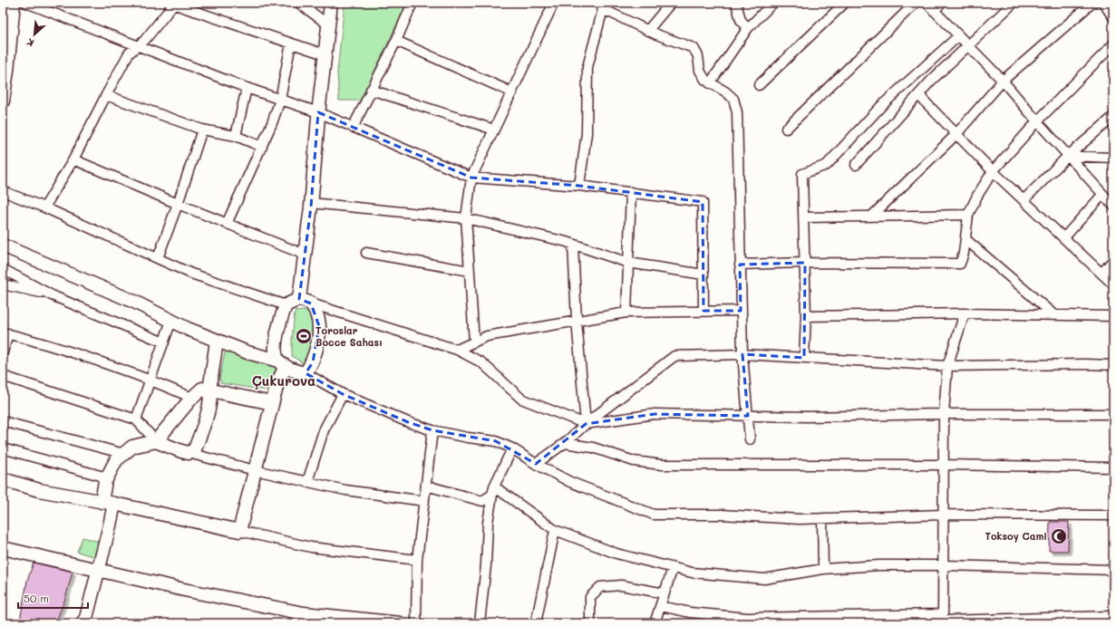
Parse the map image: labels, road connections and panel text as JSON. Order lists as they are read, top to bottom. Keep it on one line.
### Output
{"districts":["Çukurova"],"places":{"sports":["Toroslar Bocce Sahası"],"mosque":["Toksoy Cami"]},"scale_bar":"50 m","north":"bottom left"}
